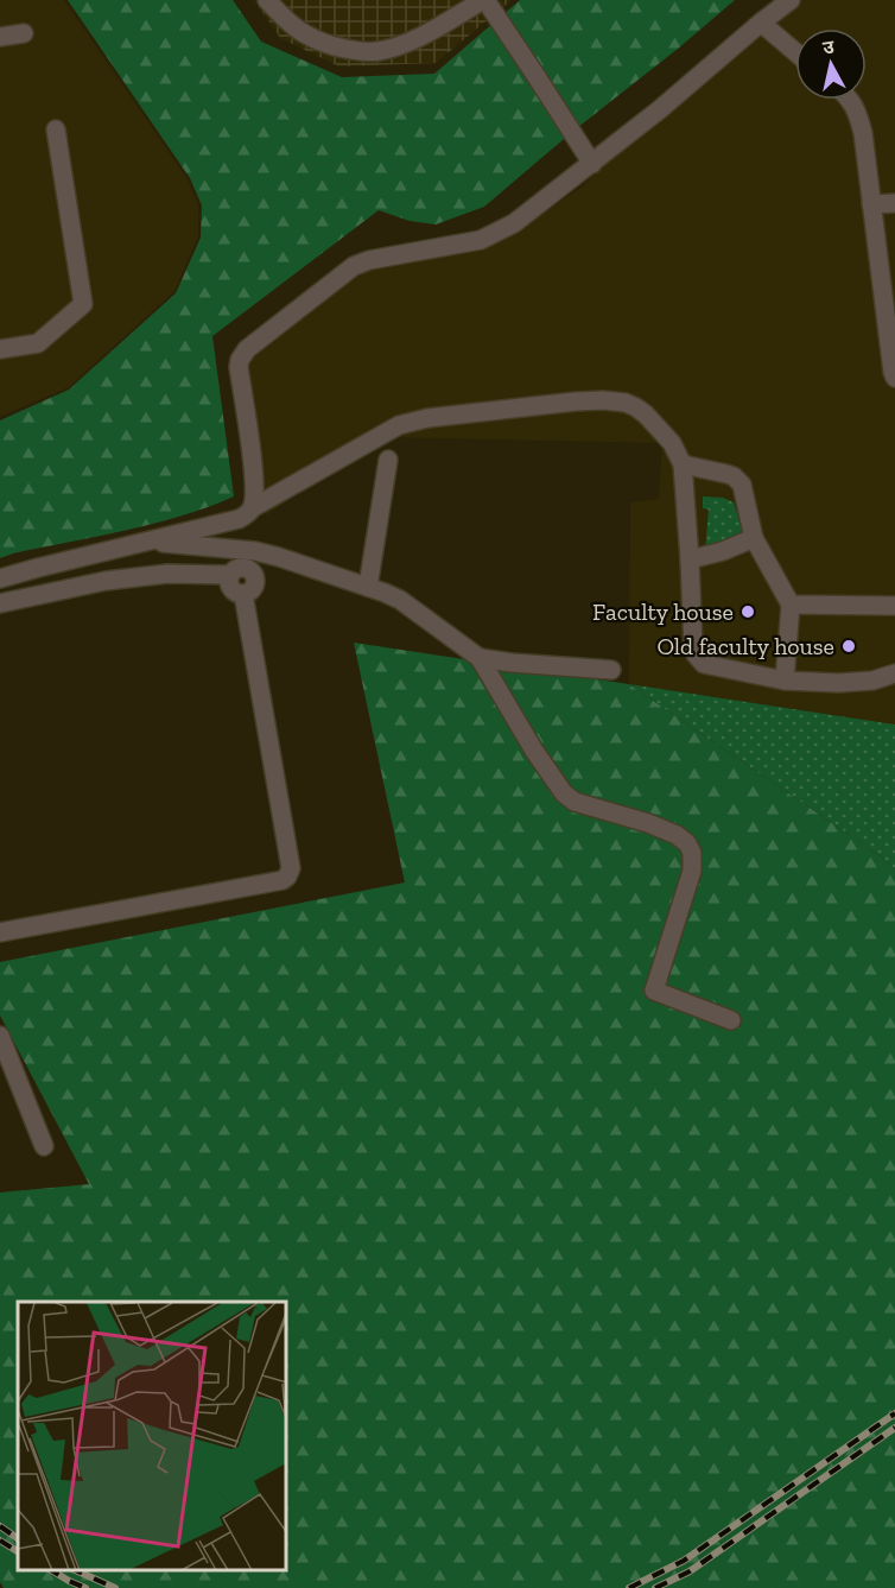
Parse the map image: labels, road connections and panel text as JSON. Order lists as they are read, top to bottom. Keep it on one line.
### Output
{"places":["Faculty house","Old faculty house"],"north":"top"}
